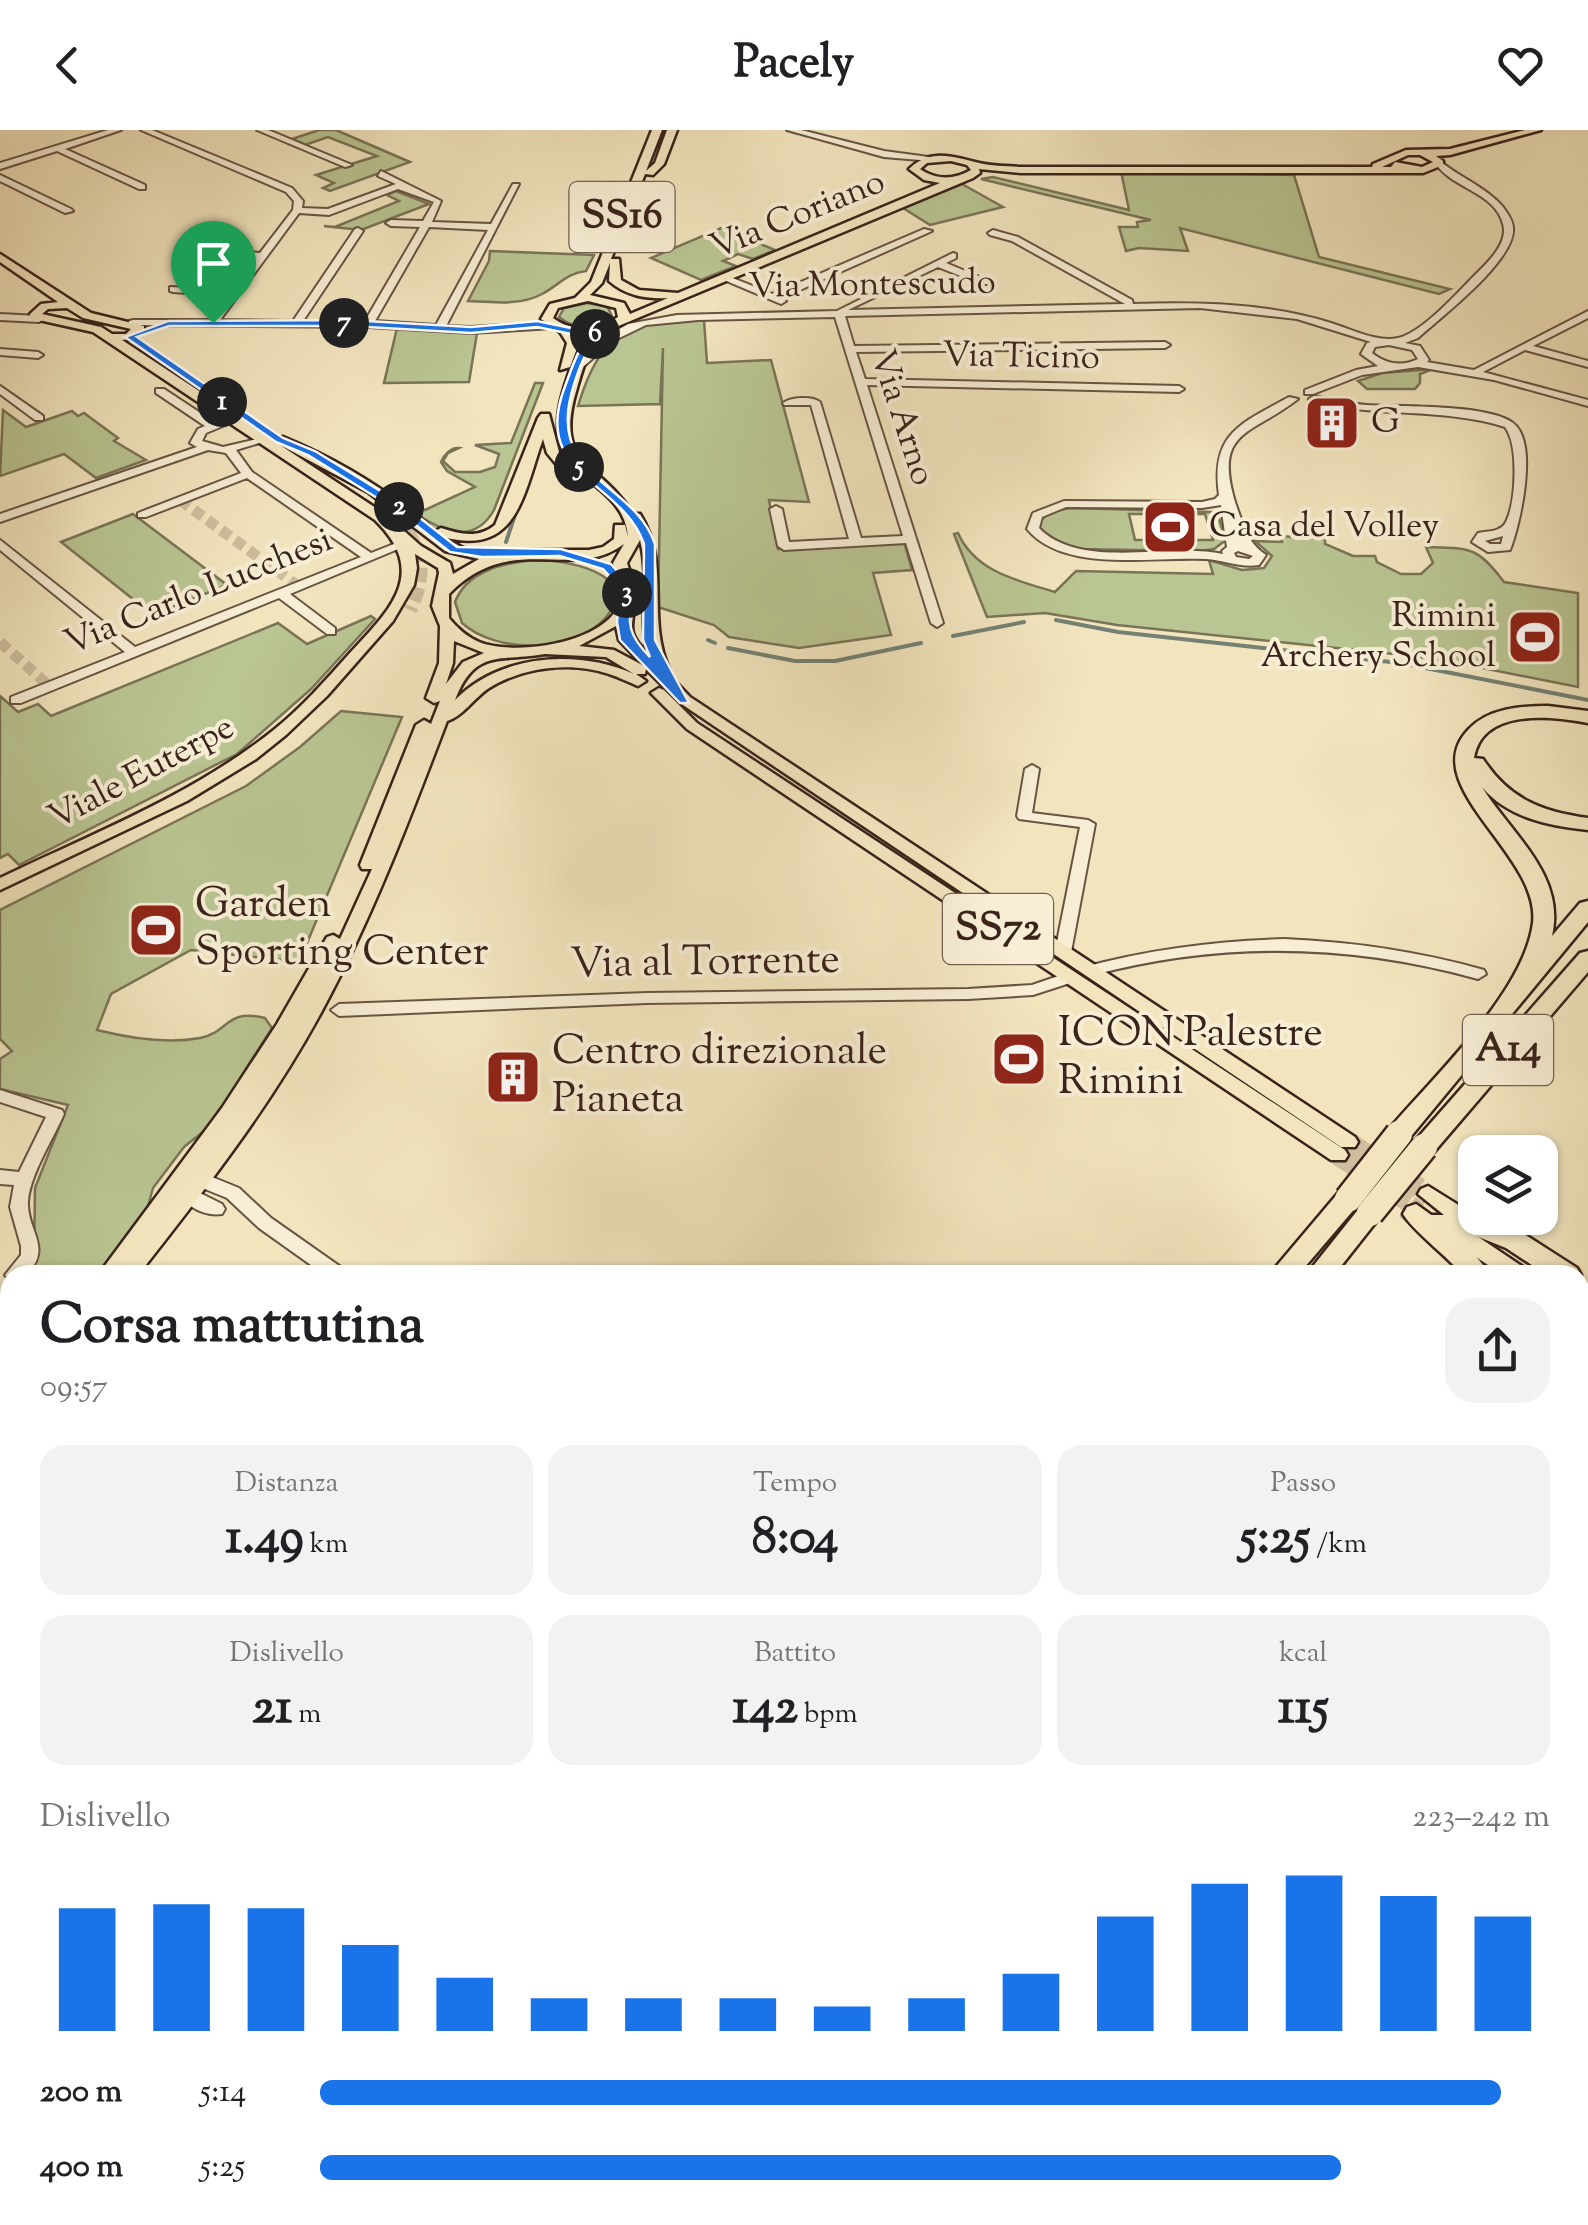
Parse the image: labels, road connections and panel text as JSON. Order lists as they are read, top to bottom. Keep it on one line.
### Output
{"streets":{"highway":["A14"],"main road":["Via Coriano","SS16","Viale Euterpe","SS72"],"street":["Via Montescudo","Via Ticino","Via Arno","Via Carlo Lucchesi","Via al Torrente"]},"crossings":[["Via Coriano","SS16"],["Via Coriano","Via Montescudo"],["Via Montescudo","Via Arno"],["Via Ticino","Via Arno"],["Via Carlo Lucchesi","Viale Euterpe"],["SS72","Via al Torrente"]],"places":{"building":["G","Centro direzionale Pianeta"],"sports":["Casa del Volley","Rimini Archery School","Garden Sporting Center","ICON Palestre Rimini"]},"page":{"header":"Pacely","pins":["7","6","1","5","2","3"],"heading":["Corsa mattutina","09:57"],"stats":[["Distanza","1.49 km"],["Tempo","8:04"],["Passo","5:25 /km"],["Dislivello","21 m"],["Battito","142 bpm"],["kcal","115"]],"chart":["Dislivello","223–242 m"],"list":[{"name":"200 m","note":"5:14"},{"name":"400 m","note":"5:25"}]}}
